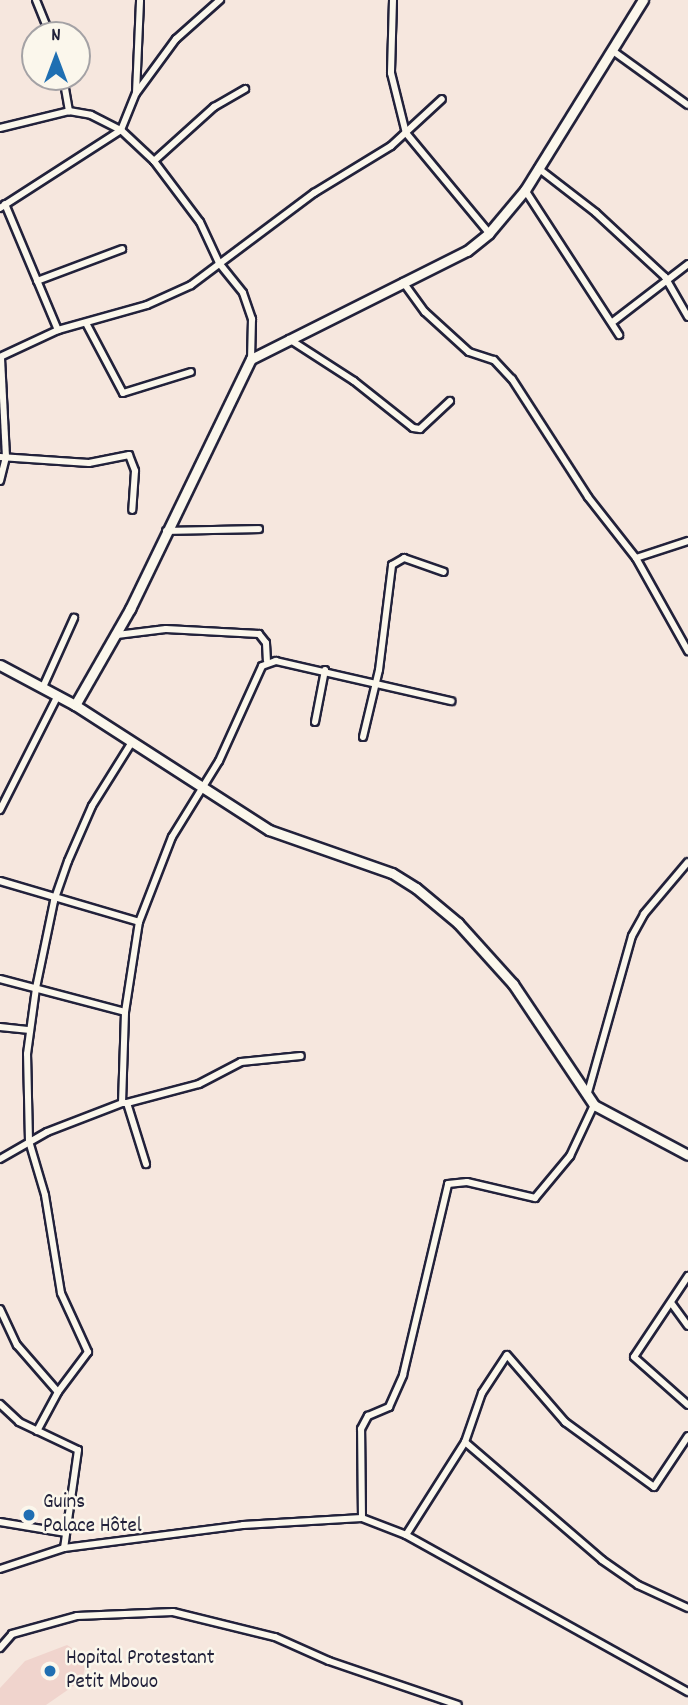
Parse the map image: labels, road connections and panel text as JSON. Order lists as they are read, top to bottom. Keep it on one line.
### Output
{"places":["Guins Palace Hôtel","Hopital Protestant Petit Mbouo"],"north":"top"}
